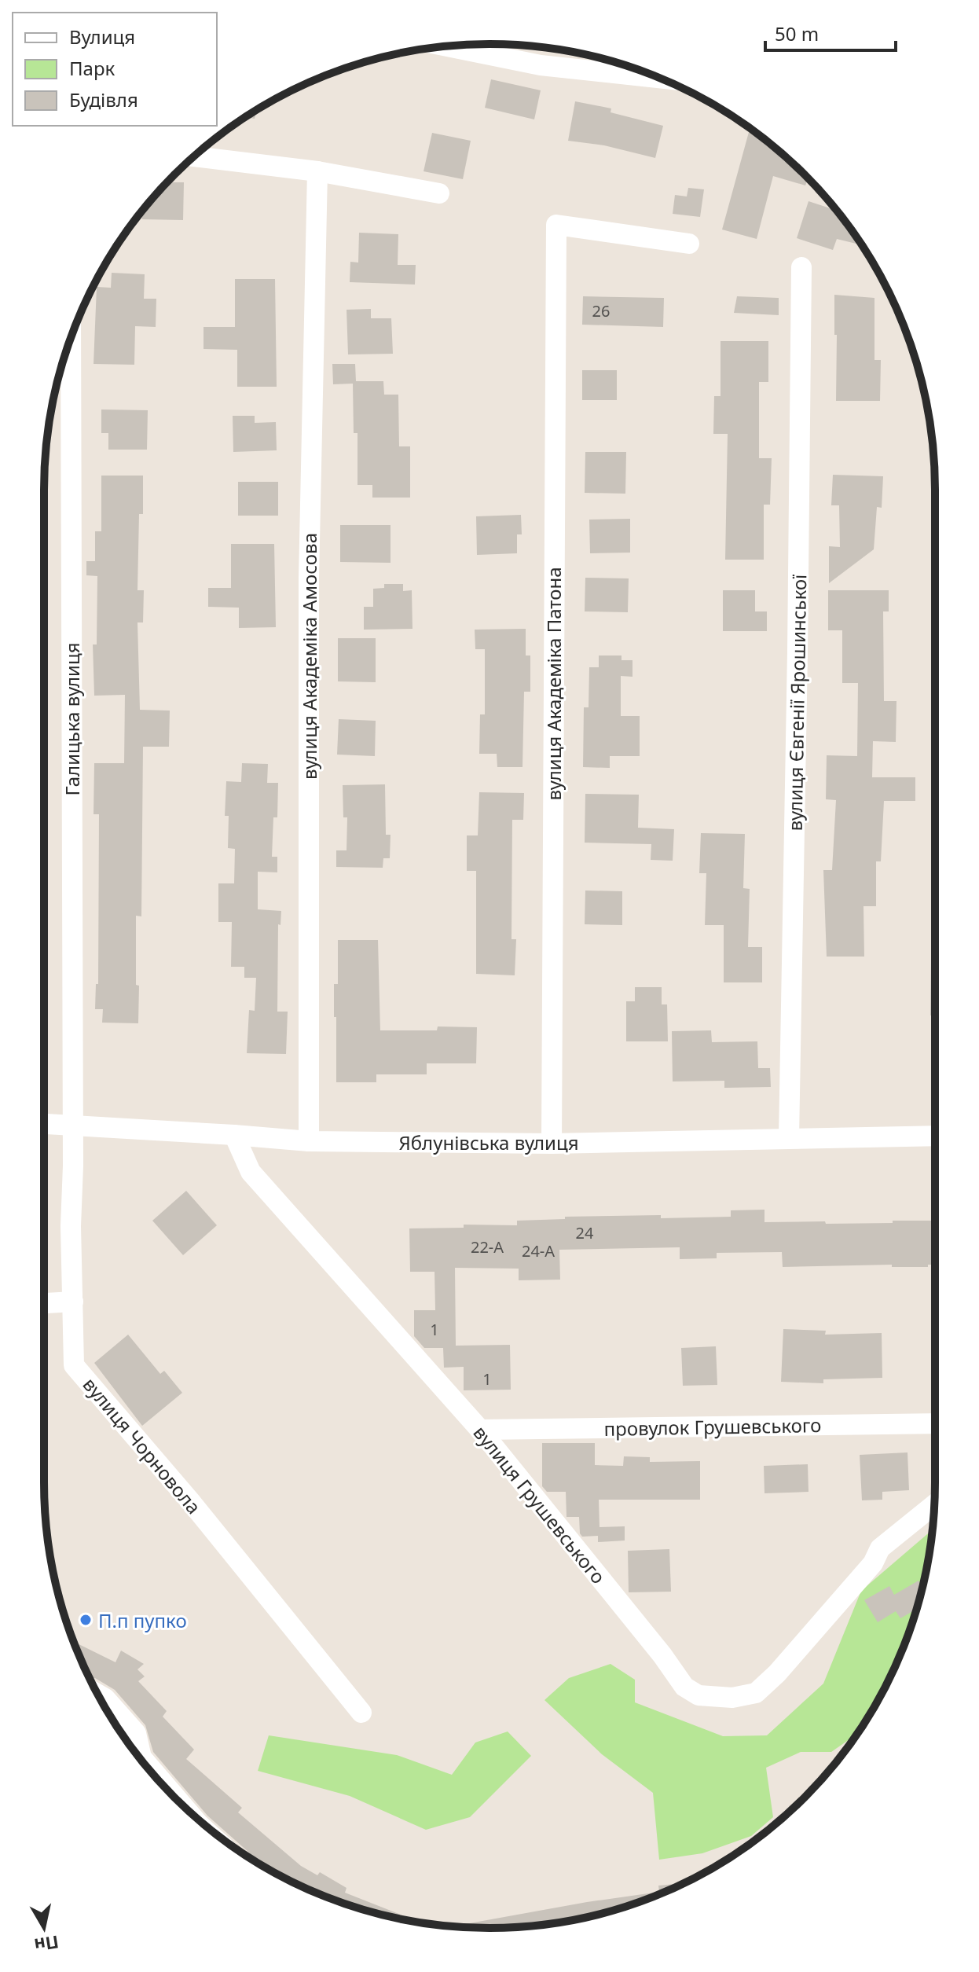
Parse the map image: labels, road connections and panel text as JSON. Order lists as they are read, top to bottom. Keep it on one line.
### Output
{"streets":{"street":["вулиця Академіка Амосова","вулиця Академіка Патона","вулиця Євгенії Ярошинської","Галицька вулиця","Яблунівська вулиця","провулок Грушевського","вулиця Чорновола","вулиця Грушевського"]},"crossings":[["вулиця Академіка Амосова","Яблунівська вулиця"],["вулиця Академіка Патона","Яблунівська вулиця"],["вулиця Євгенії Ярошинської","Яблунівська вулиця"],["Галицька вулиця","Яблунівська вулиця"],["Галицька вулиця","вулиця Чорновола"],["Яблунівська вулиця","вулиця Чорновола"],["Яблунівська вулиця","вулиця Грушевського"],["провулок Грушевського","вулиця Грушевського"]],"places":["П.п пупко"],"house_numbers":["26","24","22-А","24-А","1","1"],"legend":["Вулиця","Парк","Будівля"],"scale_bar":"50 m","north":"bottom"}
